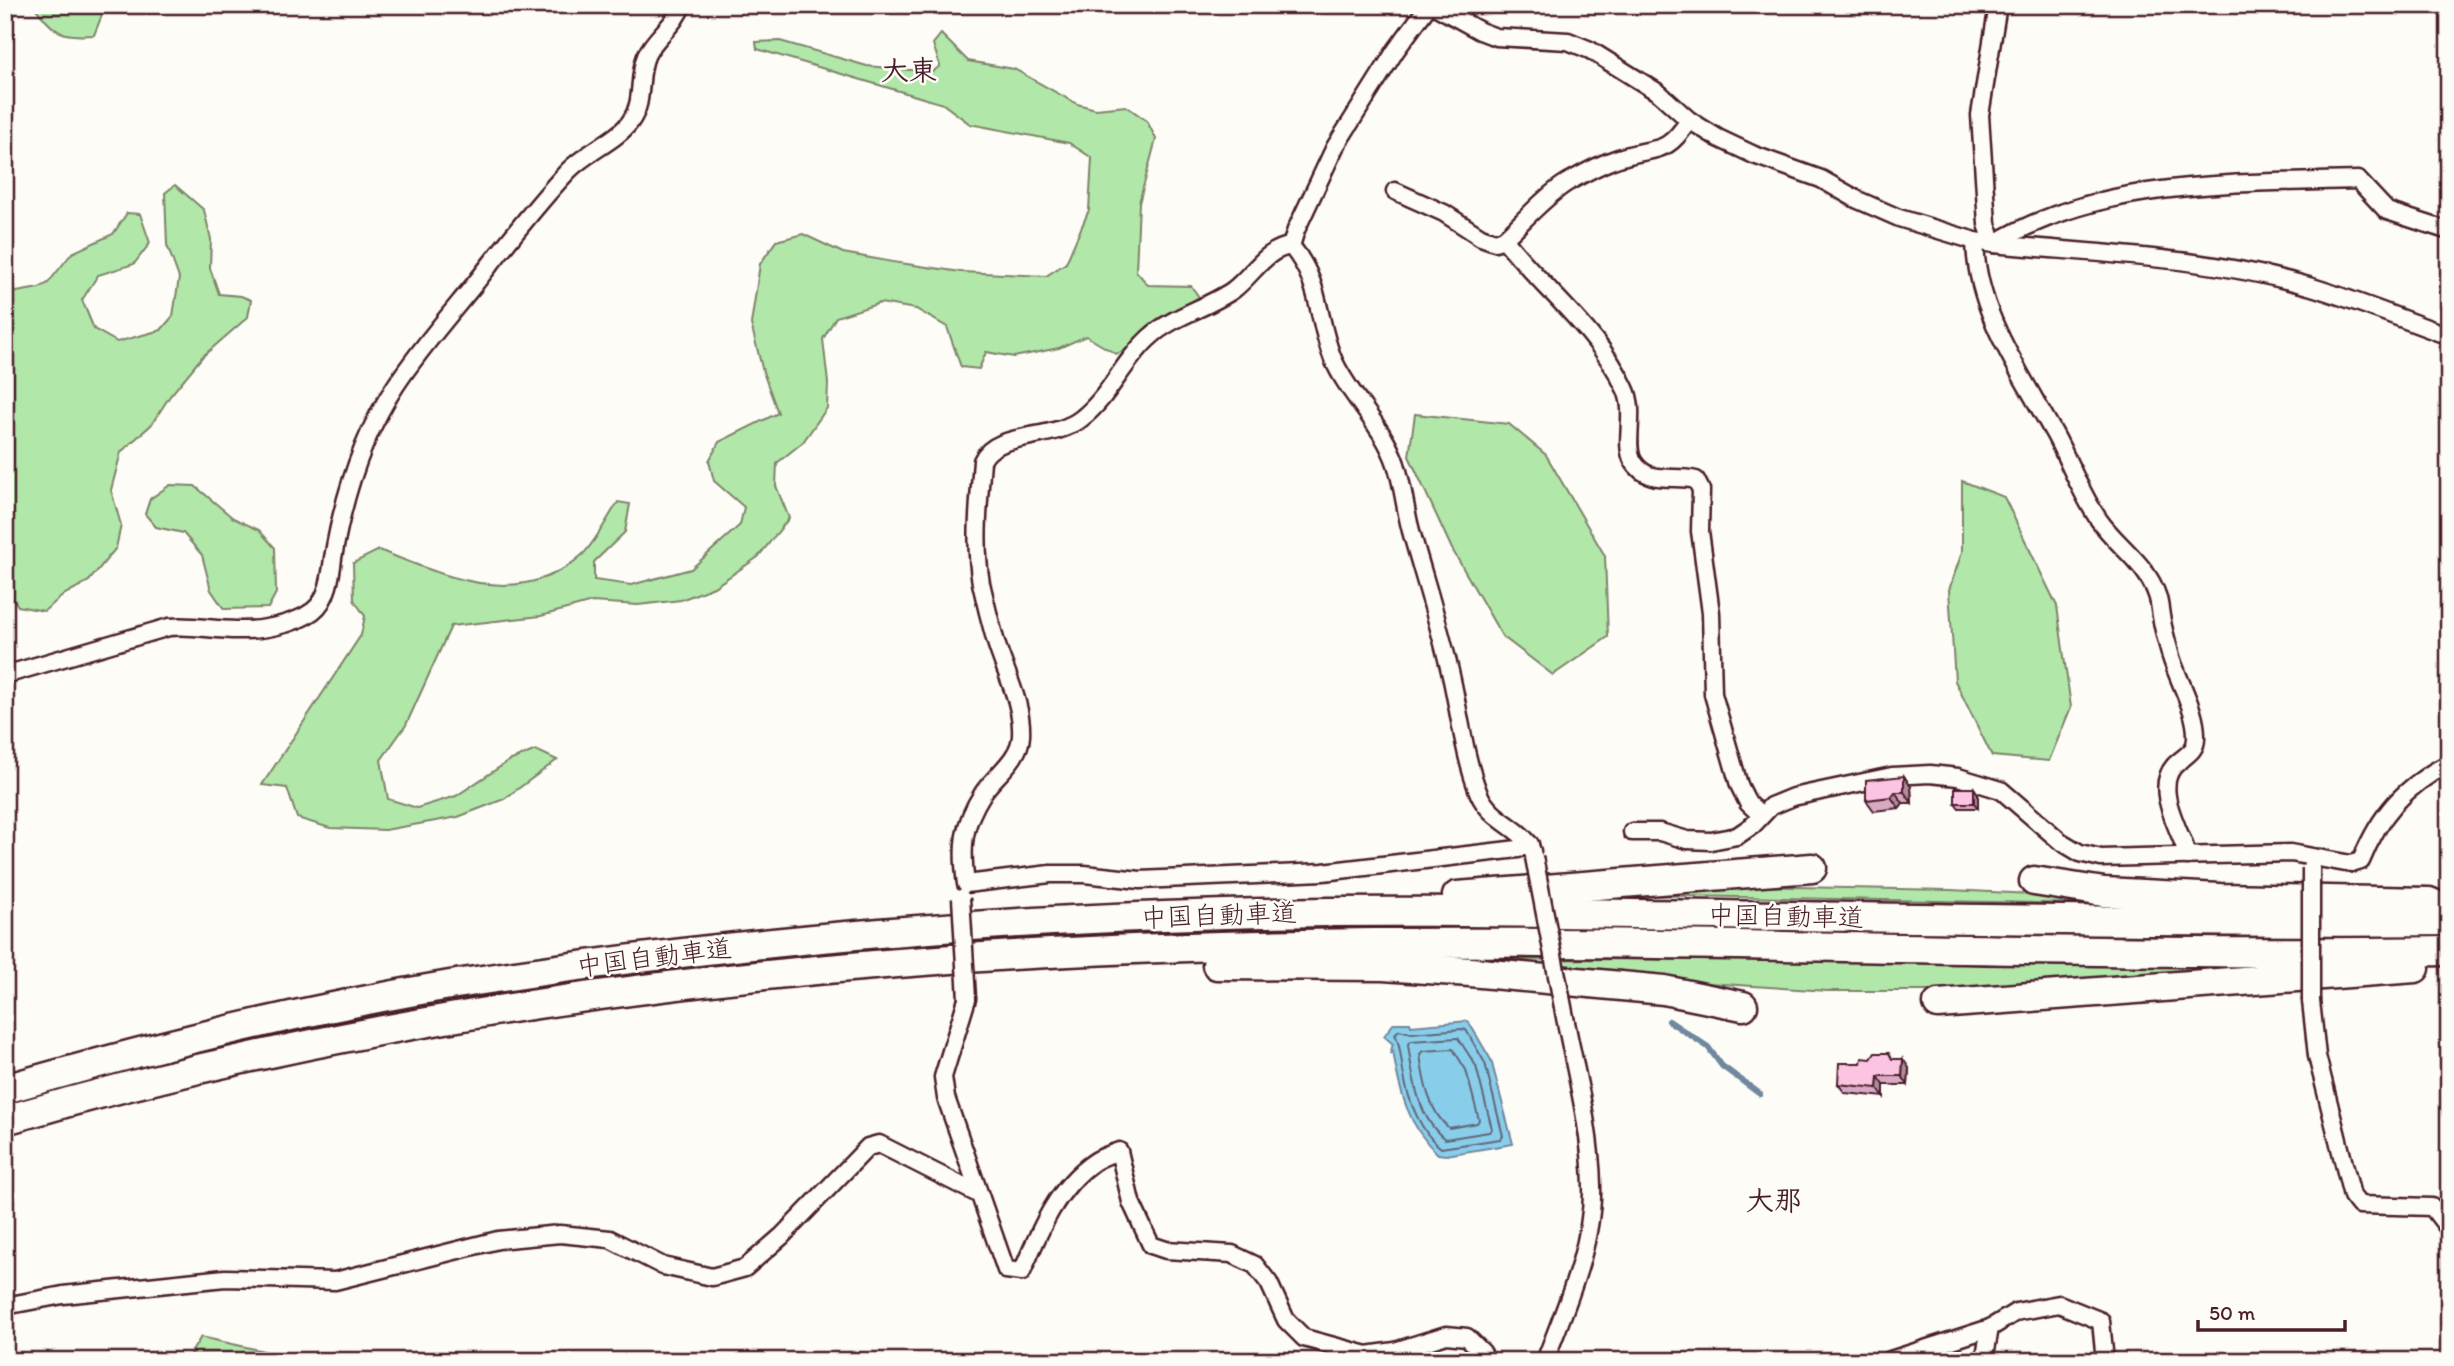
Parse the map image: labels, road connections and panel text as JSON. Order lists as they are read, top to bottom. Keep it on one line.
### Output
{"streets":{"highway":["中国自動車道"]},"districts":["大東","大那"],"scale_bar":"50 m"}
